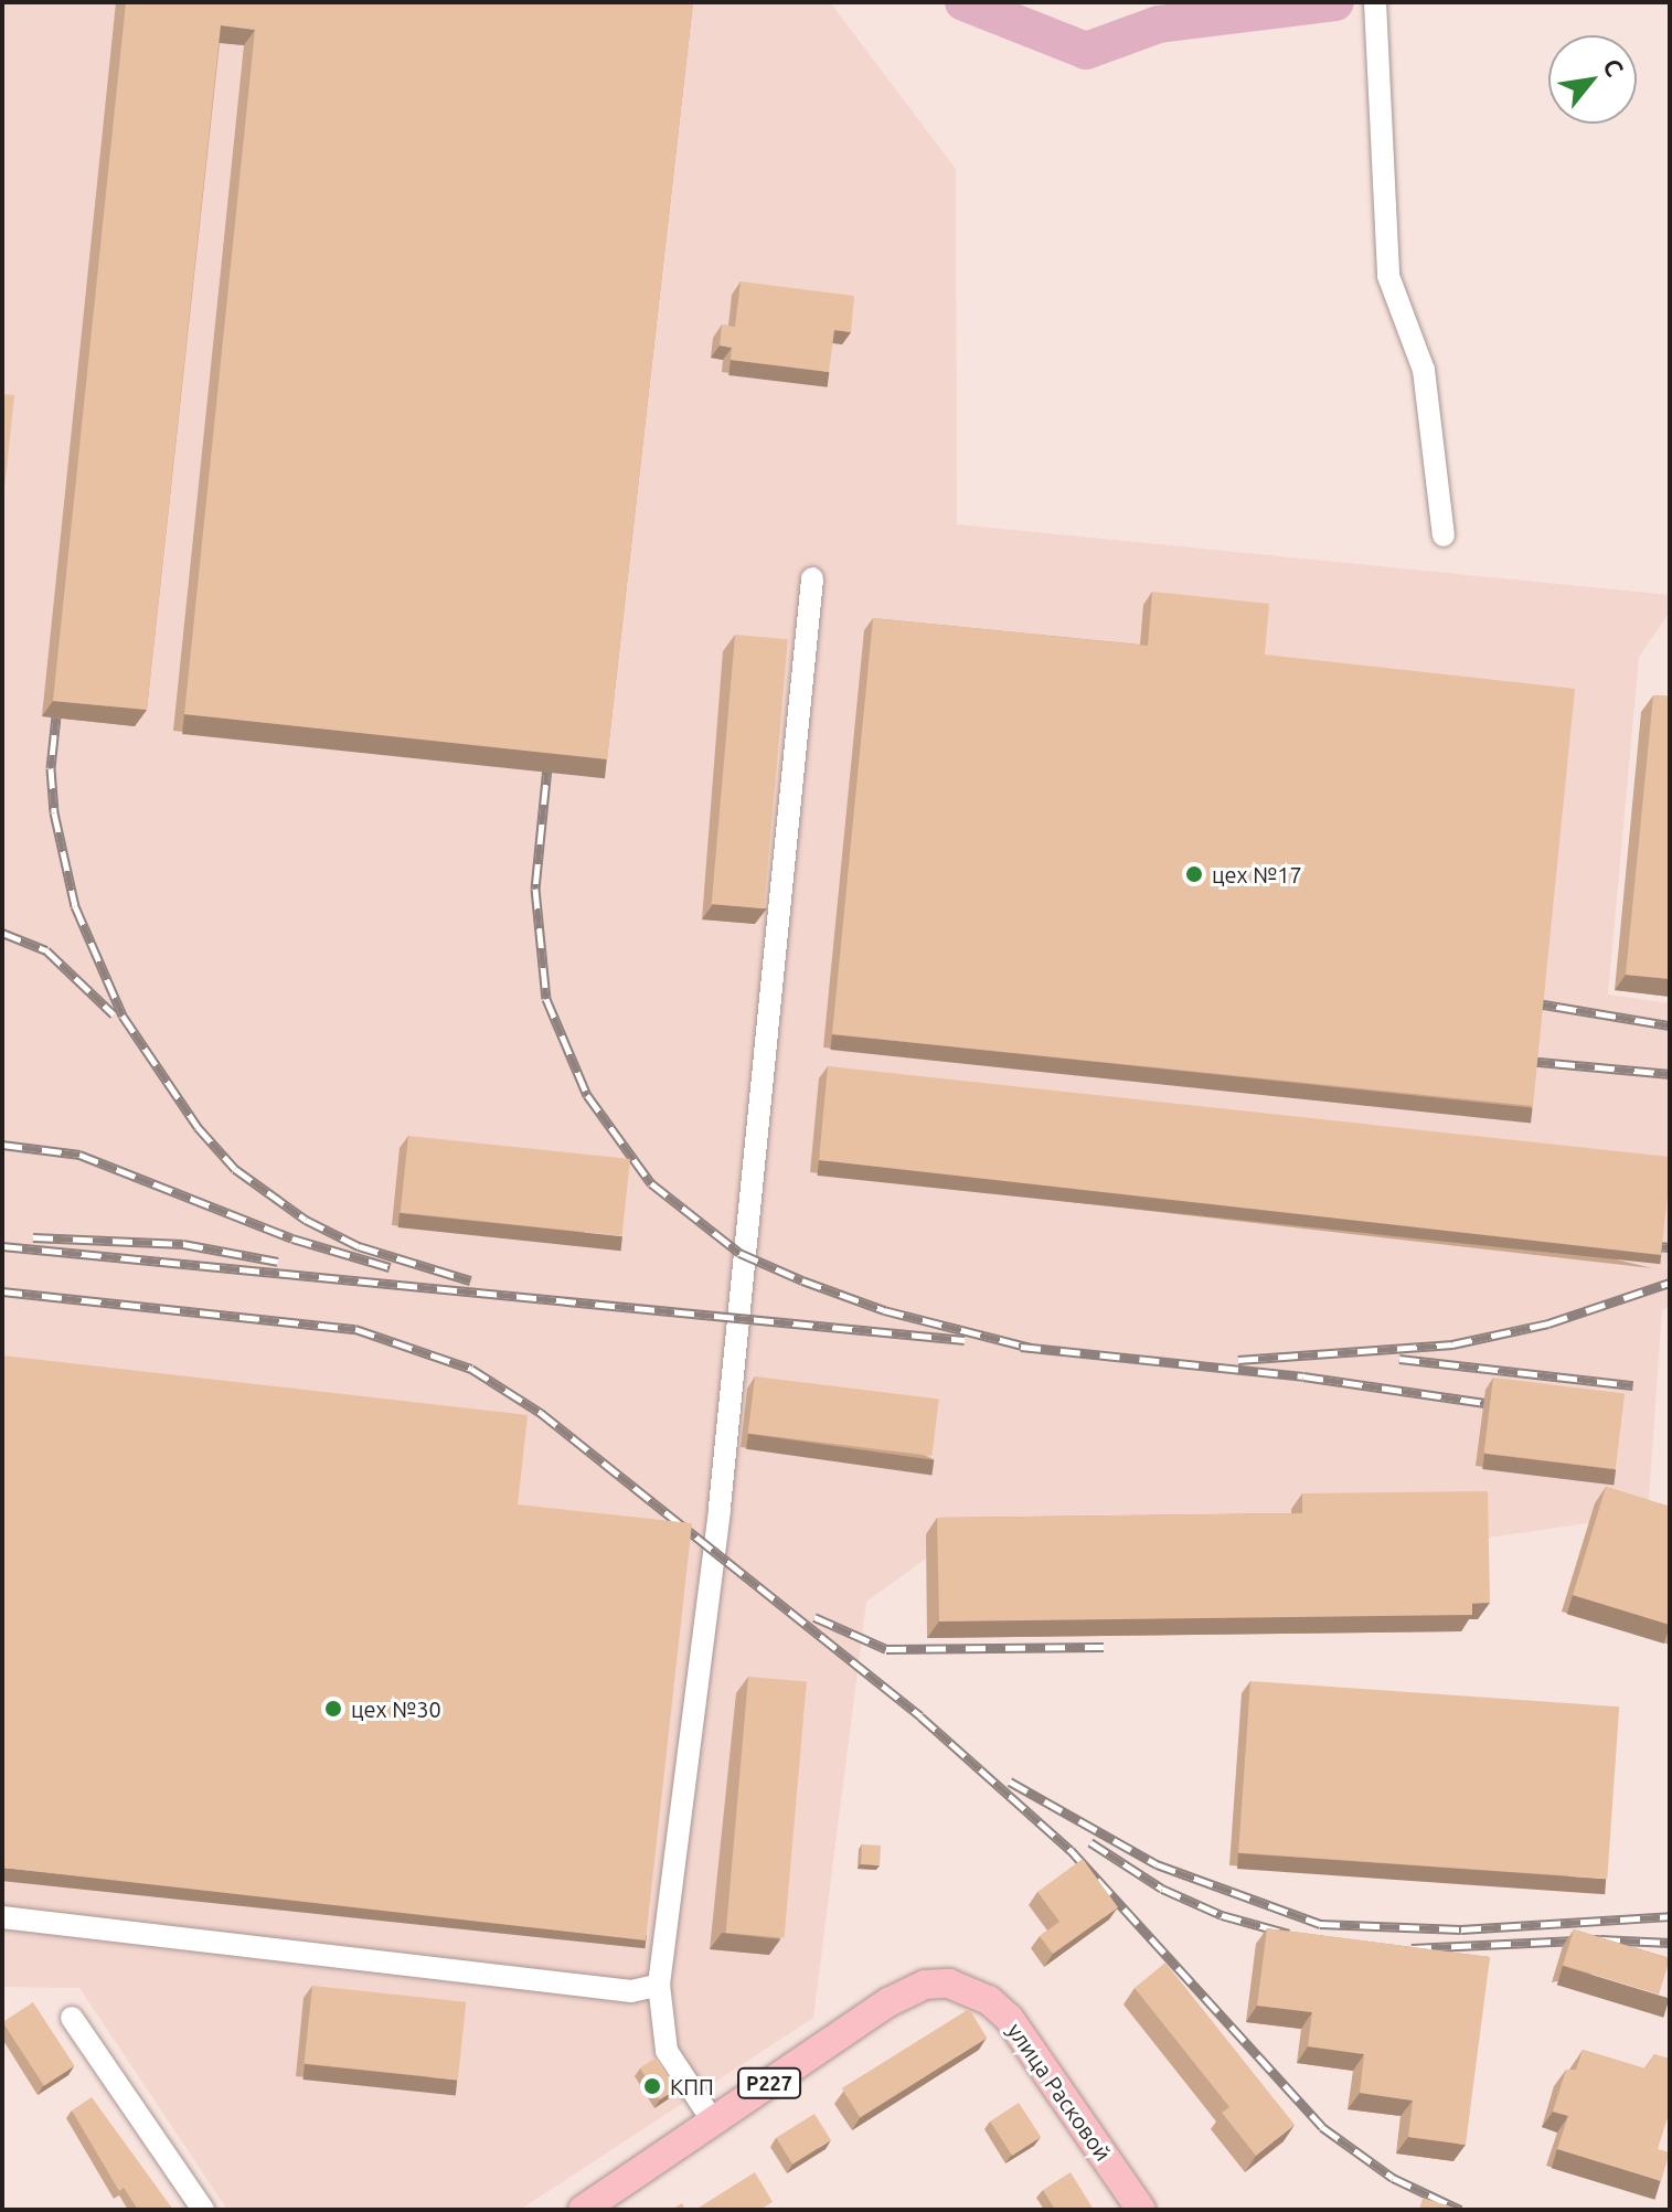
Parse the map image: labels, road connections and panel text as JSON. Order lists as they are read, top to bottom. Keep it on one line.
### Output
{"streets":{"main road":["Р227","улица Расковой"]},"crossings":[["Р227","улица Расковой"]],"places":["цех №17","цех №30","КПП"],"north":"top right"}
